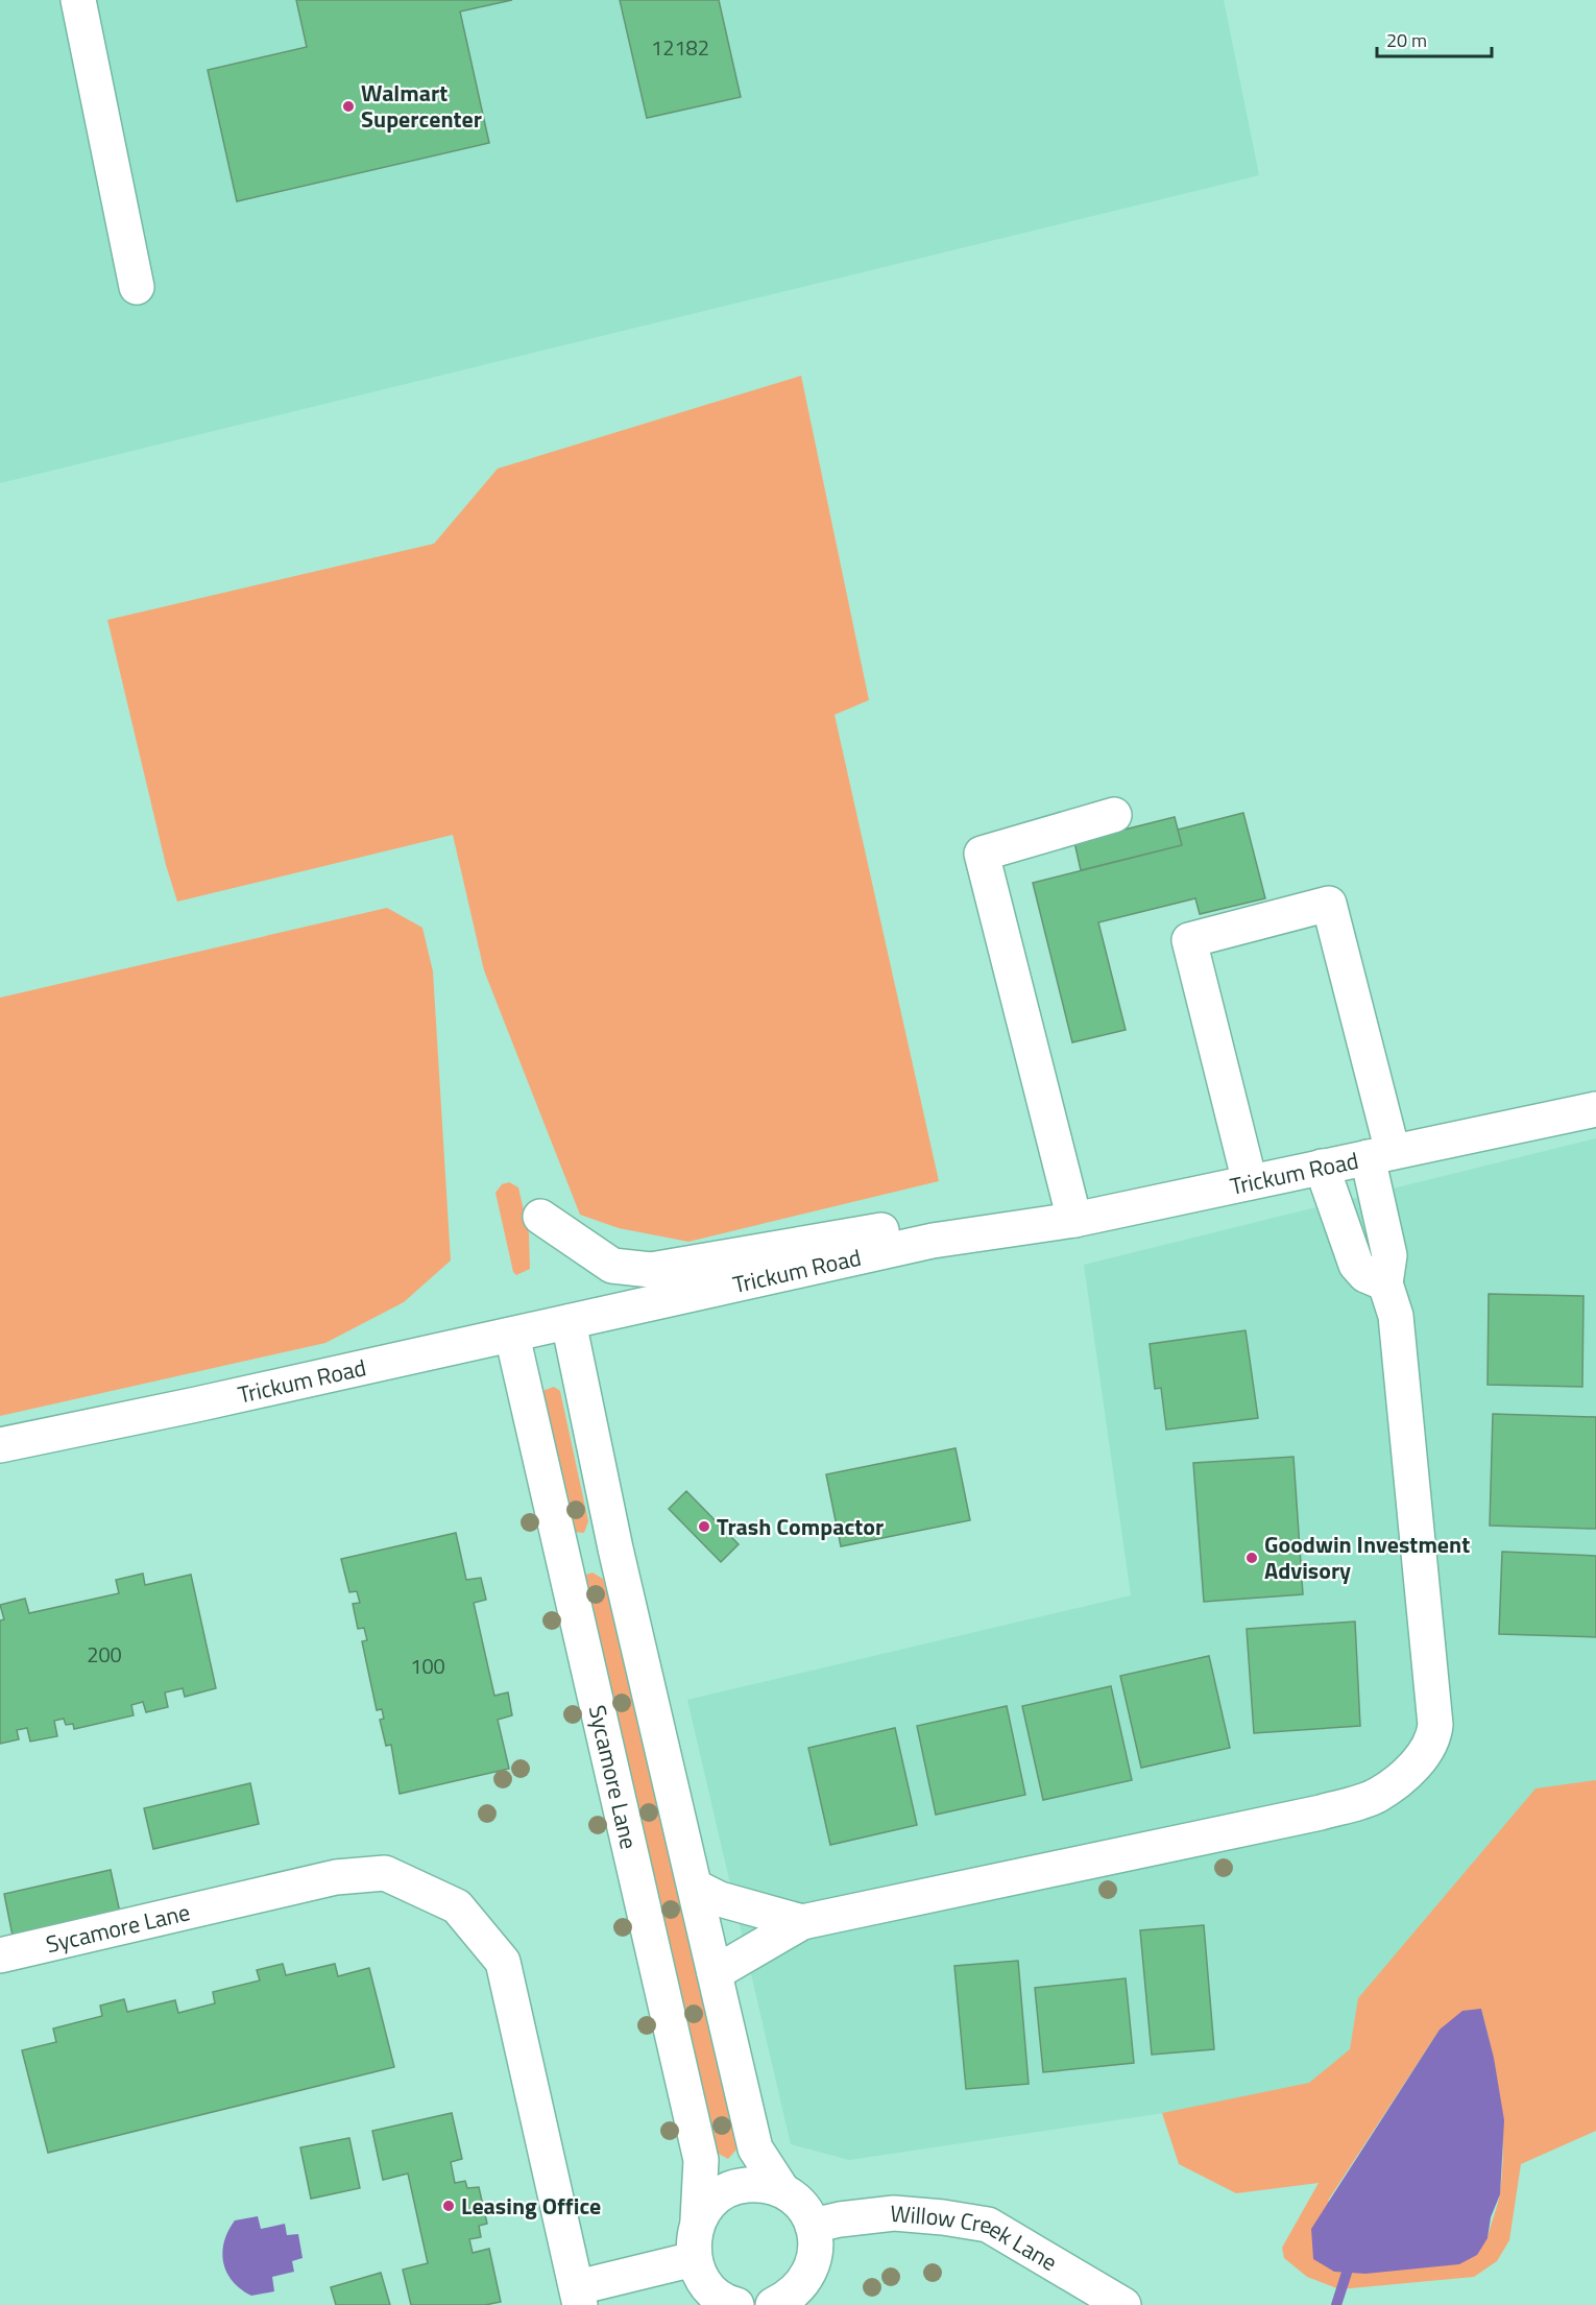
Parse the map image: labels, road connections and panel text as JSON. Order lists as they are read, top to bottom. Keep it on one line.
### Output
{"streets":{"street":["Trickum Road","Sycamore Lane","Willow Creek Lane"]},"crossings":[["Trickum Road","Sycamore Lane"]],"places":["Walmart Supercenter","Trash Compactor","Goodwin Investment Advisory","Leasing Office"],"house_numbers":["12182","200","100"],"scale_bar":"20 m"}
